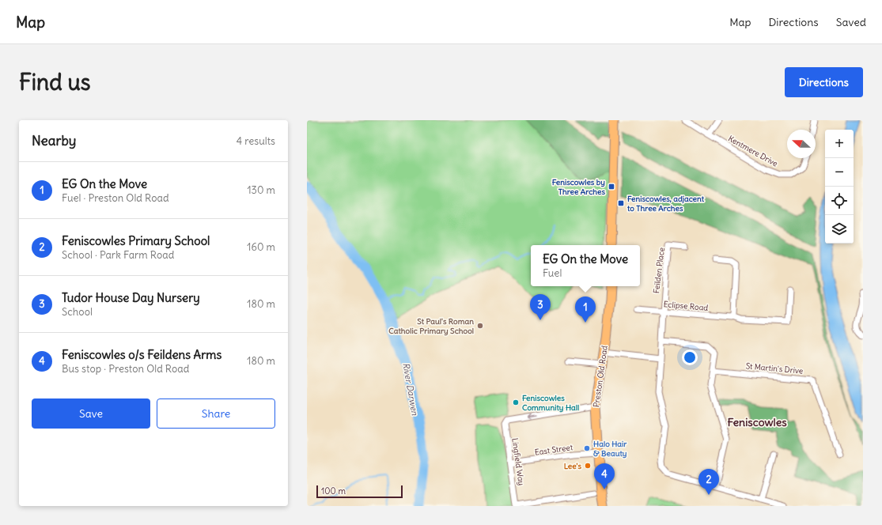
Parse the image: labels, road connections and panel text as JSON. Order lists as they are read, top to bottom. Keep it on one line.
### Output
{"streets":{"main road":["Preston Old Road"],"street":["Kentmere Drive","Feilden Place","Eclipse Road","St Martin's Drive","East Street","Lingfield Way"]},"crossings":[["Feilden Place","Eclipse Road"],["Preston Old Road","East Street"],["Preston Old Road","Lingfield Way"],["East Street","Lingfield Way"]],"districts":["Feniscowles"],"water":["River Darwen"],"places":{"transit":["Feniscowles by Three Arches","Feniscowles, adjacent to Three Arches"],"other":["St Paul's Roman Catholic Primary School","Feniscowles Community Hall","Halo Hair & Beauty","Lee's"]},"scale_bar":"100 m","north":"left","page":{"header":"Map","nav":["Map","Directions","Saved"],"buttons":["Directions",["Save","Share"]],"title":"Find us","heading":["Nearby","4 results"],"map_buttons":["+","−"],"list":[{"mark":"1","name":"EG On the Move","note":"Fuel · Preston Old Road","value":"130 m"},{"mark":"2","name":"Feniscowles Primary School","note":"School · Park Farm Road","value":"160 m"},{"mark":"3","name":"Tudor House Day Nursery","note":"School","value":"180 m"},{"mark":"4","name":"Feniscowles o/s Feildens Arms","note":"Bus stop · Preston Old Road","value":"180 m"}],"popup":["EG On the Move","Fuel"],"pins":["3","1","4","2"],"scale":"100 m"}}
